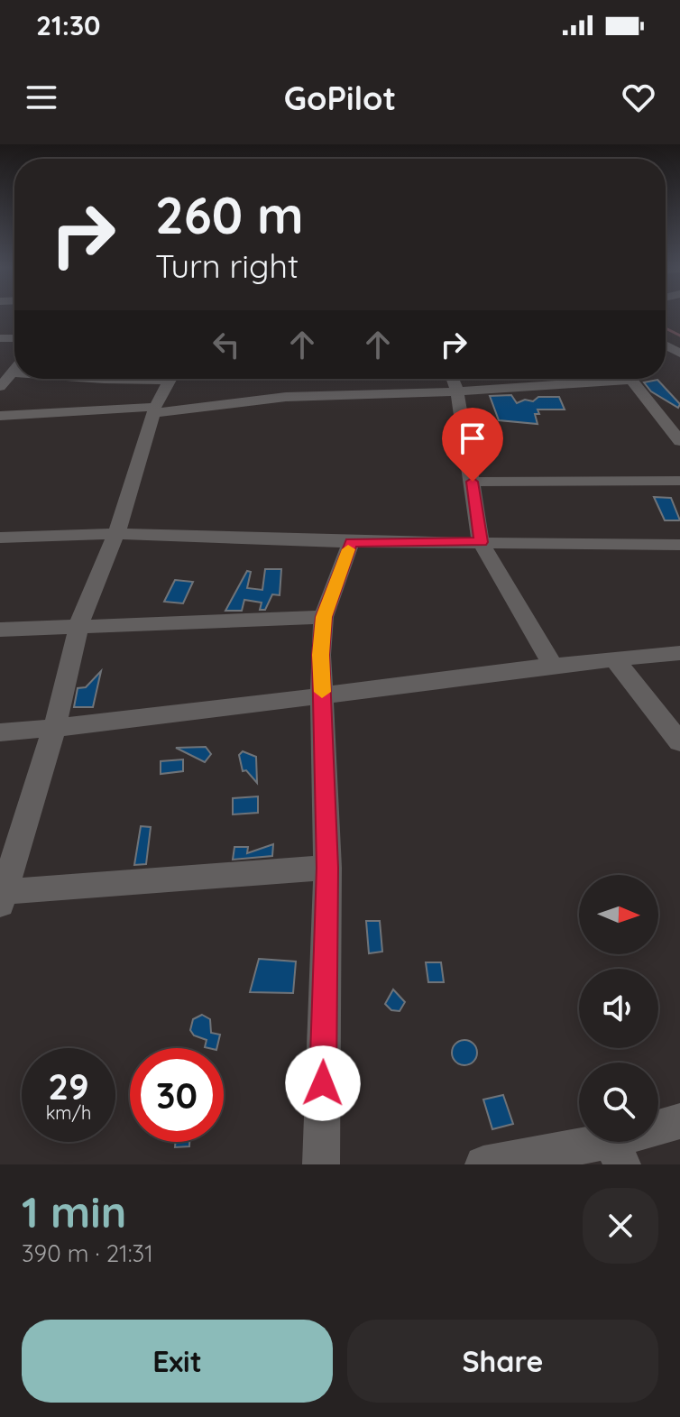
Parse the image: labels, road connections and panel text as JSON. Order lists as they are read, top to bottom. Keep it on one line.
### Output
{"north":"right","page":{"status":"21:30","header":"GoPilot","turn":["260 m","Turn right"],"speed":"29 km/h","limit":"30","heading":["1 min","390 m · 21:31"],"buttons":["Exit","Share"]}}
